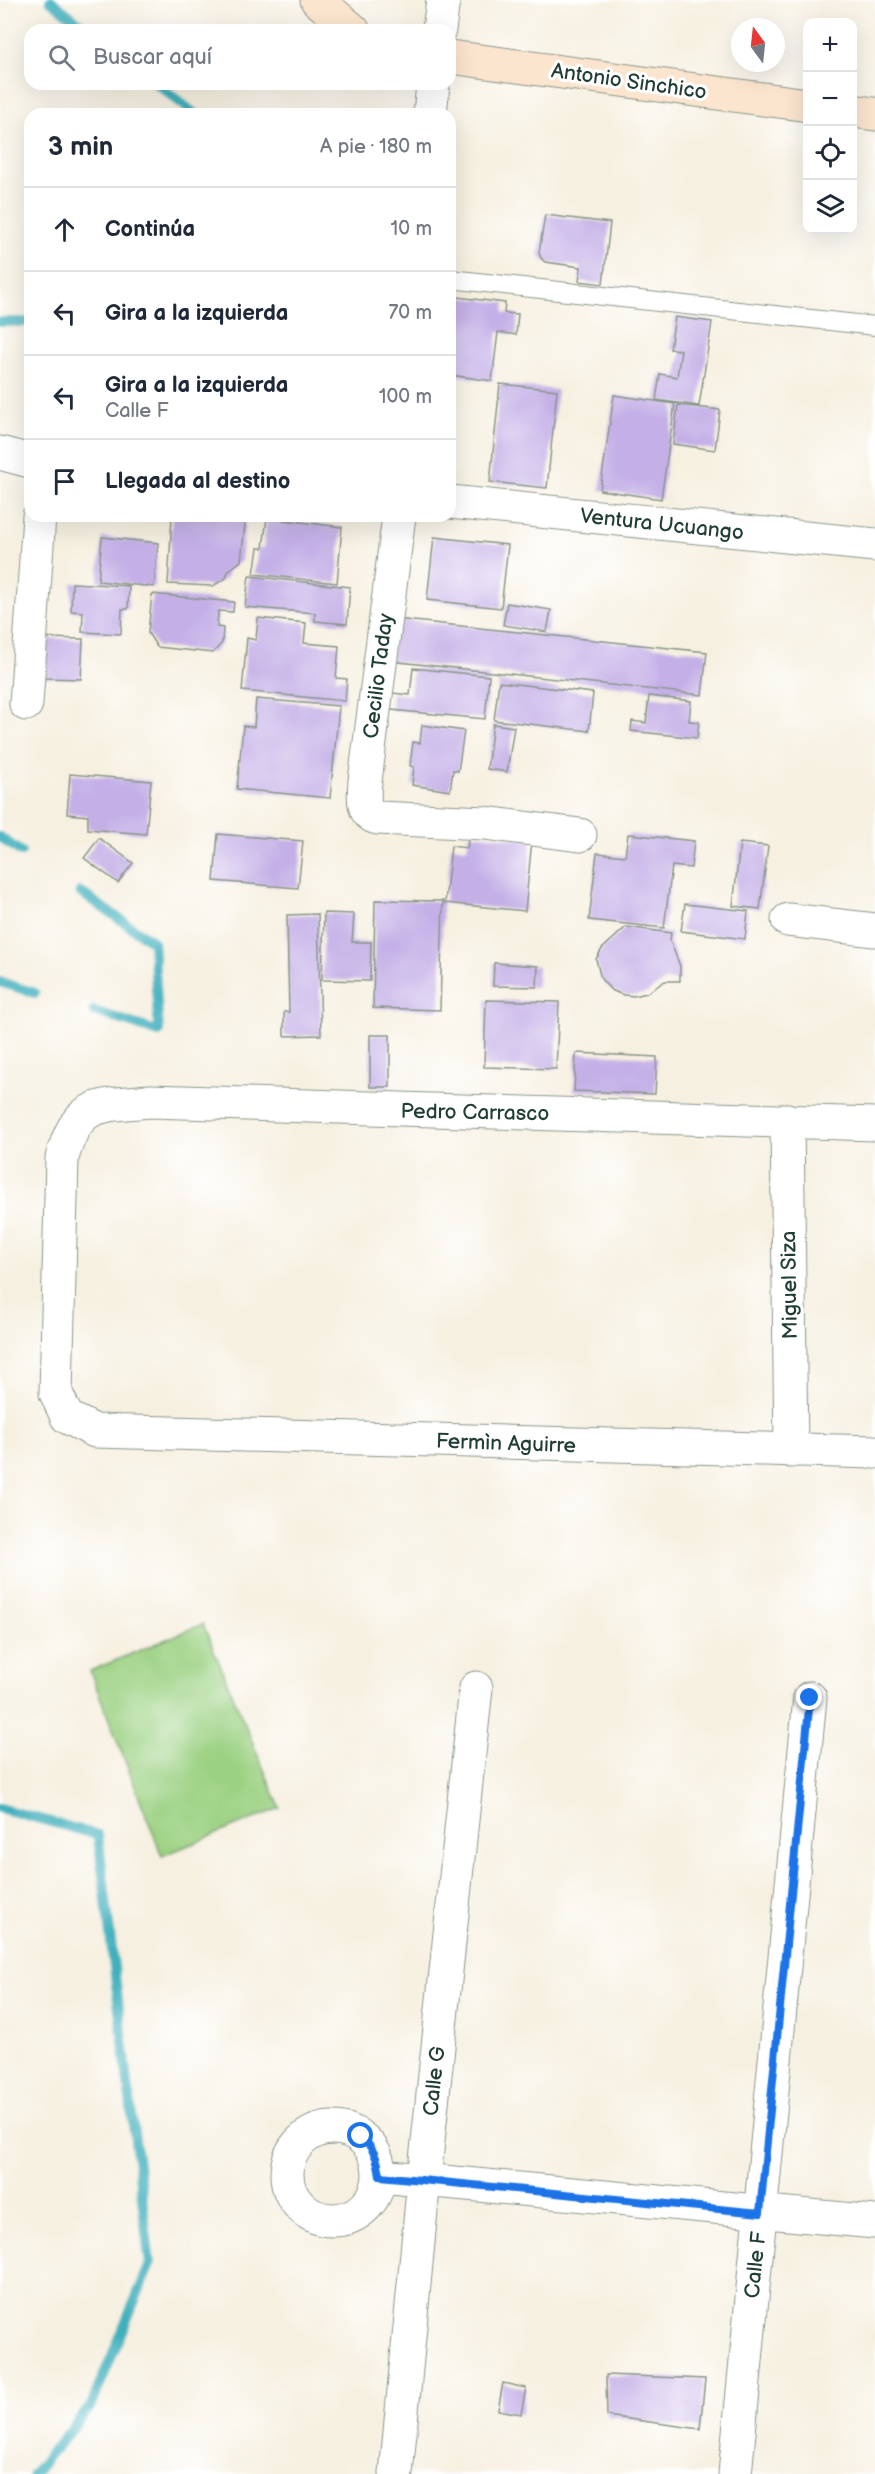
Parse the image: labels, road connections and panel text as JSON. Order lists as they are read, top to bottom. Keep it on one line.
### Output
{"streets":{"street":["Antonio Sinchico","Ventura Ucuango","Cecilio Taday","Pedro Carrasco","Miguel Siza","Fermìn Aguirre","Calle G","Calle F"]},"crossings":[["Pedro Carrasco","Miguel Siza"],["Pedro Carrasco","Fermìn Aguirre"],["Miguel Siza","Fermìn Aguirre"]],"north":"top","page":{"map_buttons":["+","−"],"search":"Buscar aquí","heading":["3 min","A pie · 180 m"],"list":[["Continúa","10 m"],["Gira a la izquierda","70 m"],["Gira a la izquierda","Calle F","100 m"],"Llegada al destino"]}}
